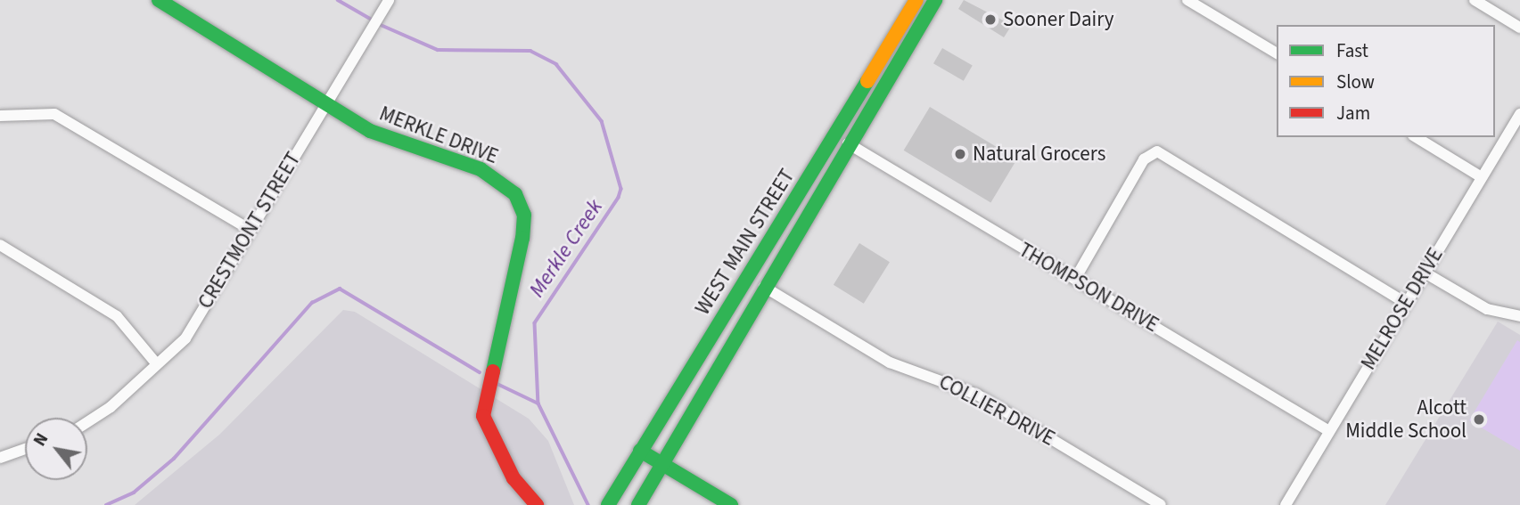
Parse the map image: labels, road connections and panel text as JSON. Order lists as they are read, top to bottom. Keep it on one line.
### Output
{"streets":{"main road":["MERKLE DRIVE","WEST MAIN STREET"],"street":["CRESTMONT STREET","THOMPSON DRIVE","MELROSE DRIVE","COLLIER DRIVE"]},"crossings":[["MERKLE DRIVE","CRESTMONT STREET"],["WEST MAIN STREET","THOMPSON DRIVE"],["WEST MAIN STREET","COLLIER DRIVE"],["THOMPSON DRIVE","MELROSE DRIVE"]],"water":["Merkle Creek"],"places":["Sooner Dairy","Natural Grocers","Alcott Middle School"],"legend":["Fast","Slow","Jam"],"north":"top left"}
